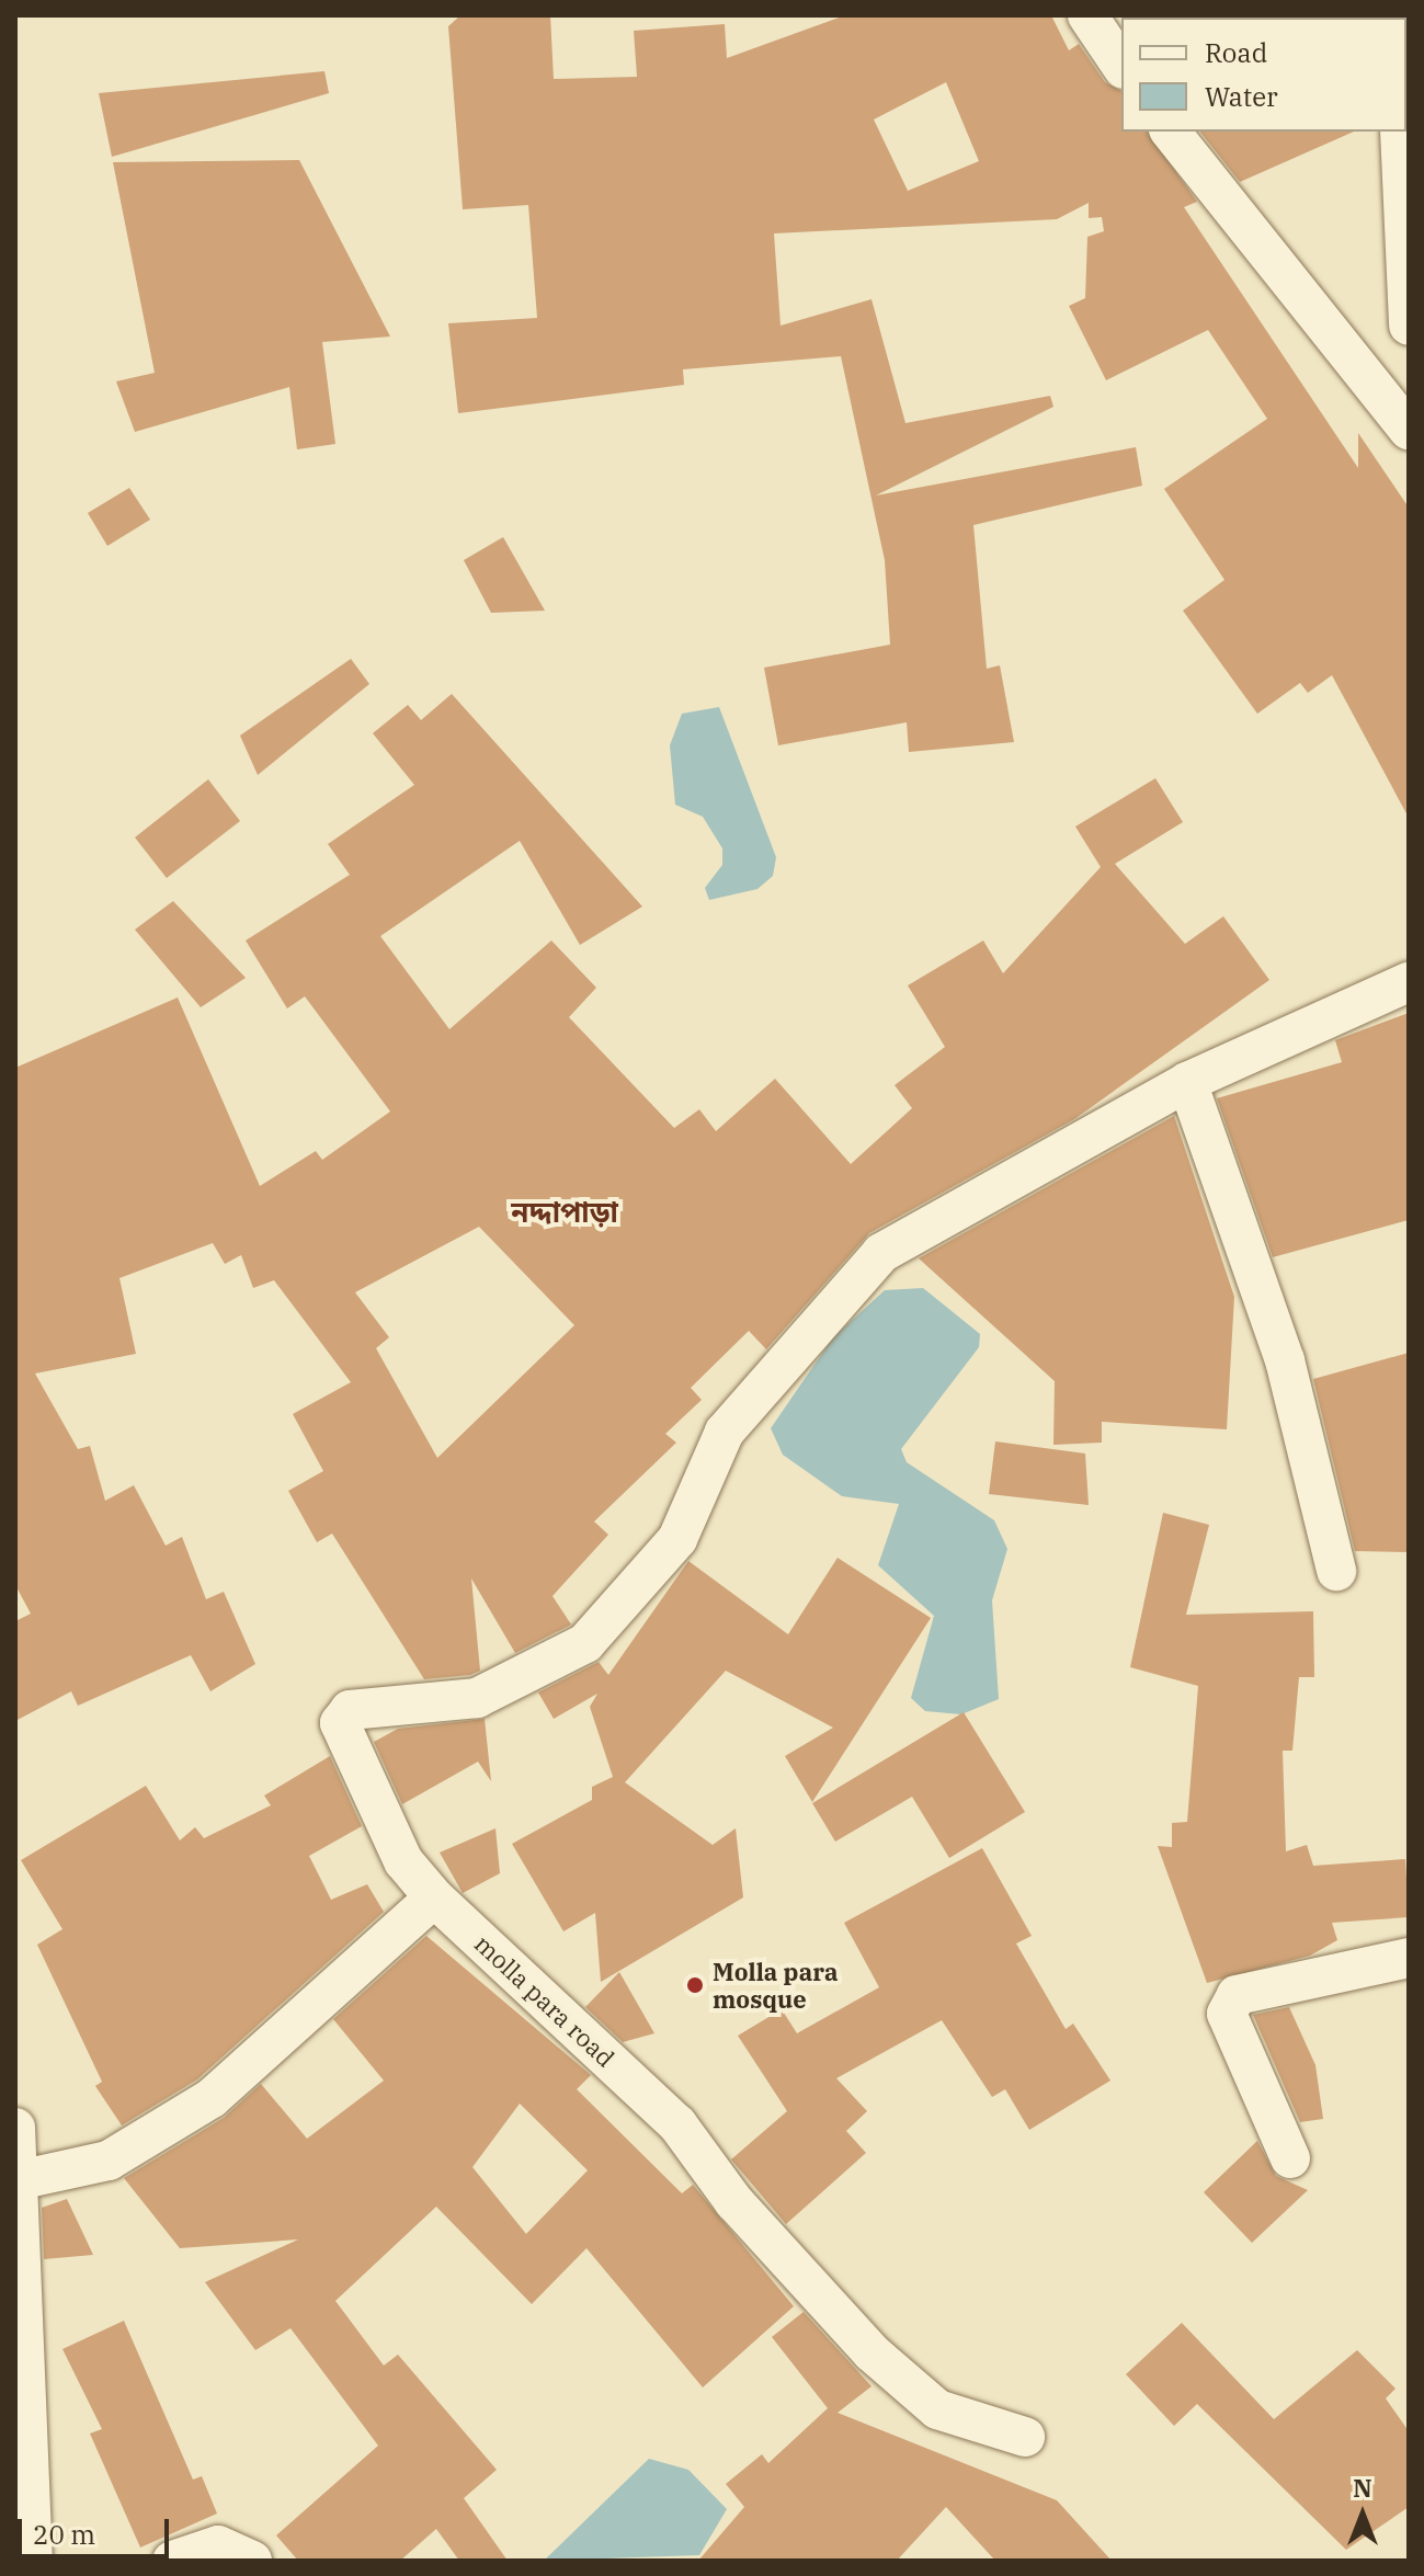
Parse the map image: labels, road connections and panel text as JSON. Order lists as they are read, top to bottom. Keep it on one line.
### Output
{"streets":{"street":["molla para road"]},"districts":["নদ্দাপাড়া"],"places":["Molla para mosque"],"legend":["Road","Water"],"scale_bar":"20 m","north":"top"}
